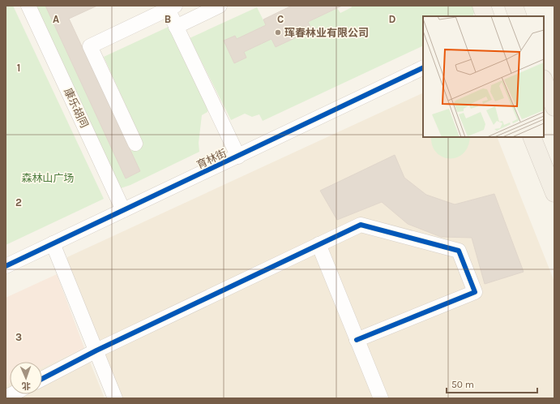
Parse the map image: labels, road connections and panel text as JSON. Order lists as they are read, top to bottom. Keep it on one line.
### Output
{"streets":{"street":["康乐胡同","育林街"]},"crossings":[["康乐胡同","育林街"]],"parks":["森林山广场"],"places":["珲春林业有限公司"],"scale_bar":"50 m","north":"bottom","grid":{"columns":["A","B","C","D"],"rows":["1","2","3"]}}
